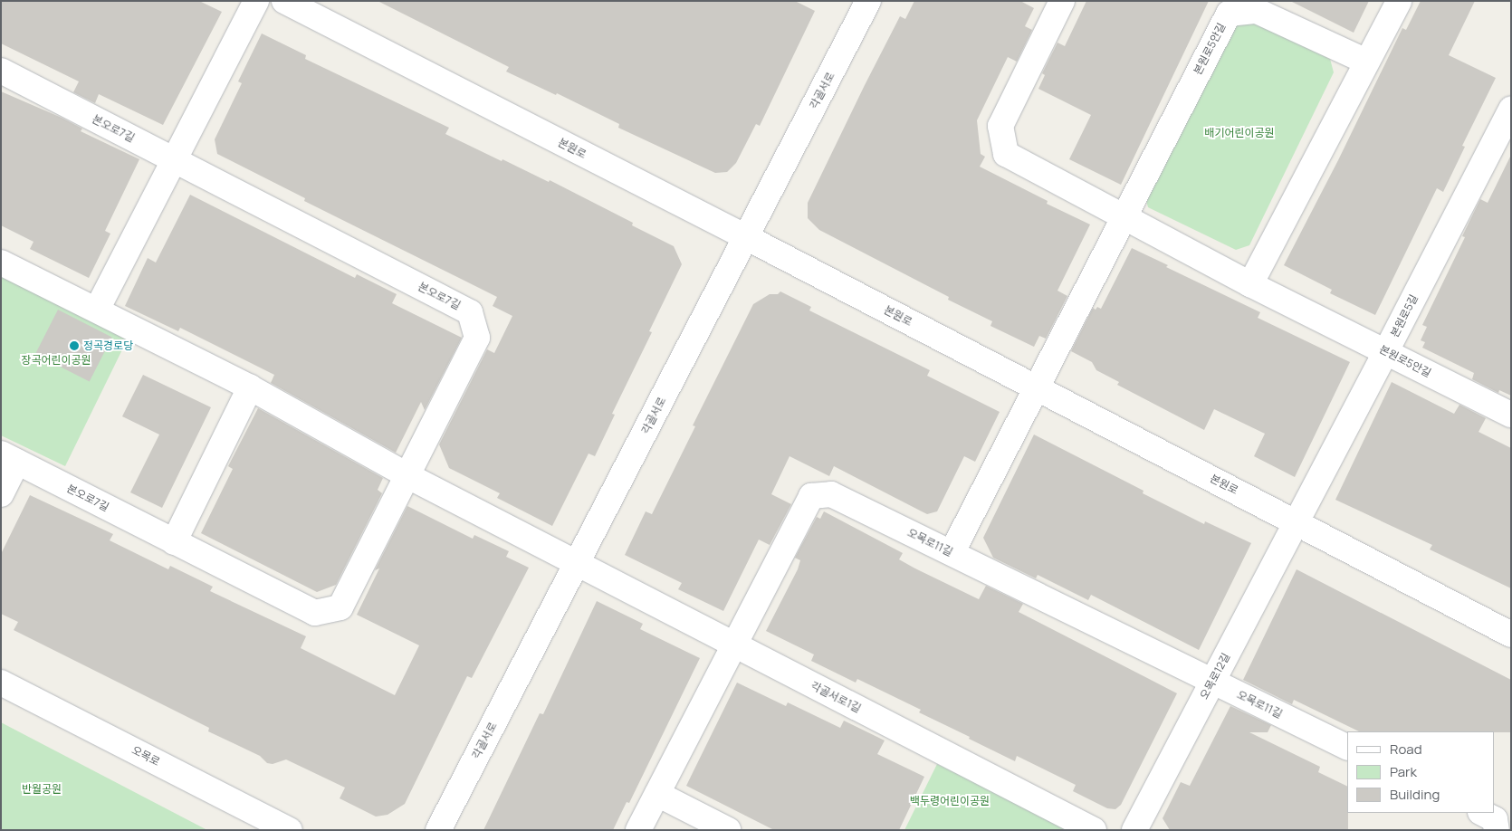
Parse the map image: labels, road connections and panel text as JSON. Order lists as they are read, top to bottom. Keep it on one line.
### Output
{"streets":{"street":["본원로5안길","각골서로","본오로7길","본원로","본원로5길","오목로11길","오목로12길","각골서로1길","오목로"]},"crossings":[["본원로5안길","본원로5길"],["각골서로","본원로"],["각골서로","각골서로1길"],["본오로7길","각골서로1길"],["본원로","본원로5길"],["본원로","오목로12길"],["본원로5길","오목로12길"],["오목로11길","오목로12길"],["오목로11길","각골서로1길"]],"parks":["배기어린이공원","장곡어린이공원","반월공원","백두령어린이공원"],"places":["정곡경로당"],"legend":["Road","Park","Building"]}
